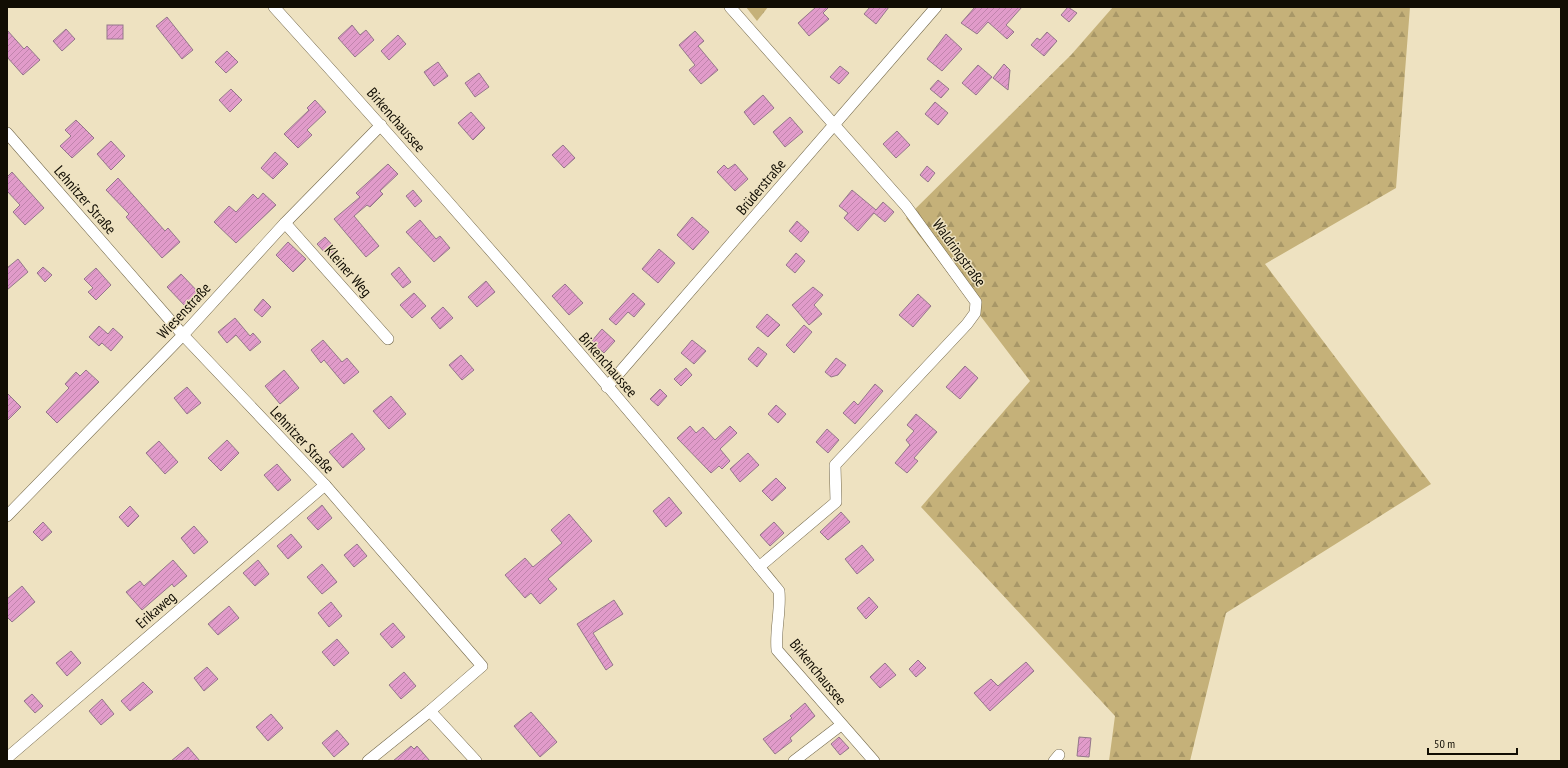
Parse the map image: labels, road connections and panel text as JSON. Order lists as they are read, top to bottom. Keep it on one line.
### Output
{"streets":{"street":["Birkenchaussee","Brüderstraße","Lehnitzer Straße","Waldringstraße","Kleiner Weg","Wiesenstraße","Erikaweg"]},"crossings":[["Birkenchaussee","Brüderstraße"],["Birkenchaussee","Waldringstraße"],["Birkenchaussee","Wiesenstraße"],["Brüderstraße","Waldringstraße"],["Lehnitzer Straße","Wiesenstraße"],["Lehnitzer Straße","Erikaweg"],["Kleiner Weg","Wiesenstraße"]],"scale_bar":"50 m"}
